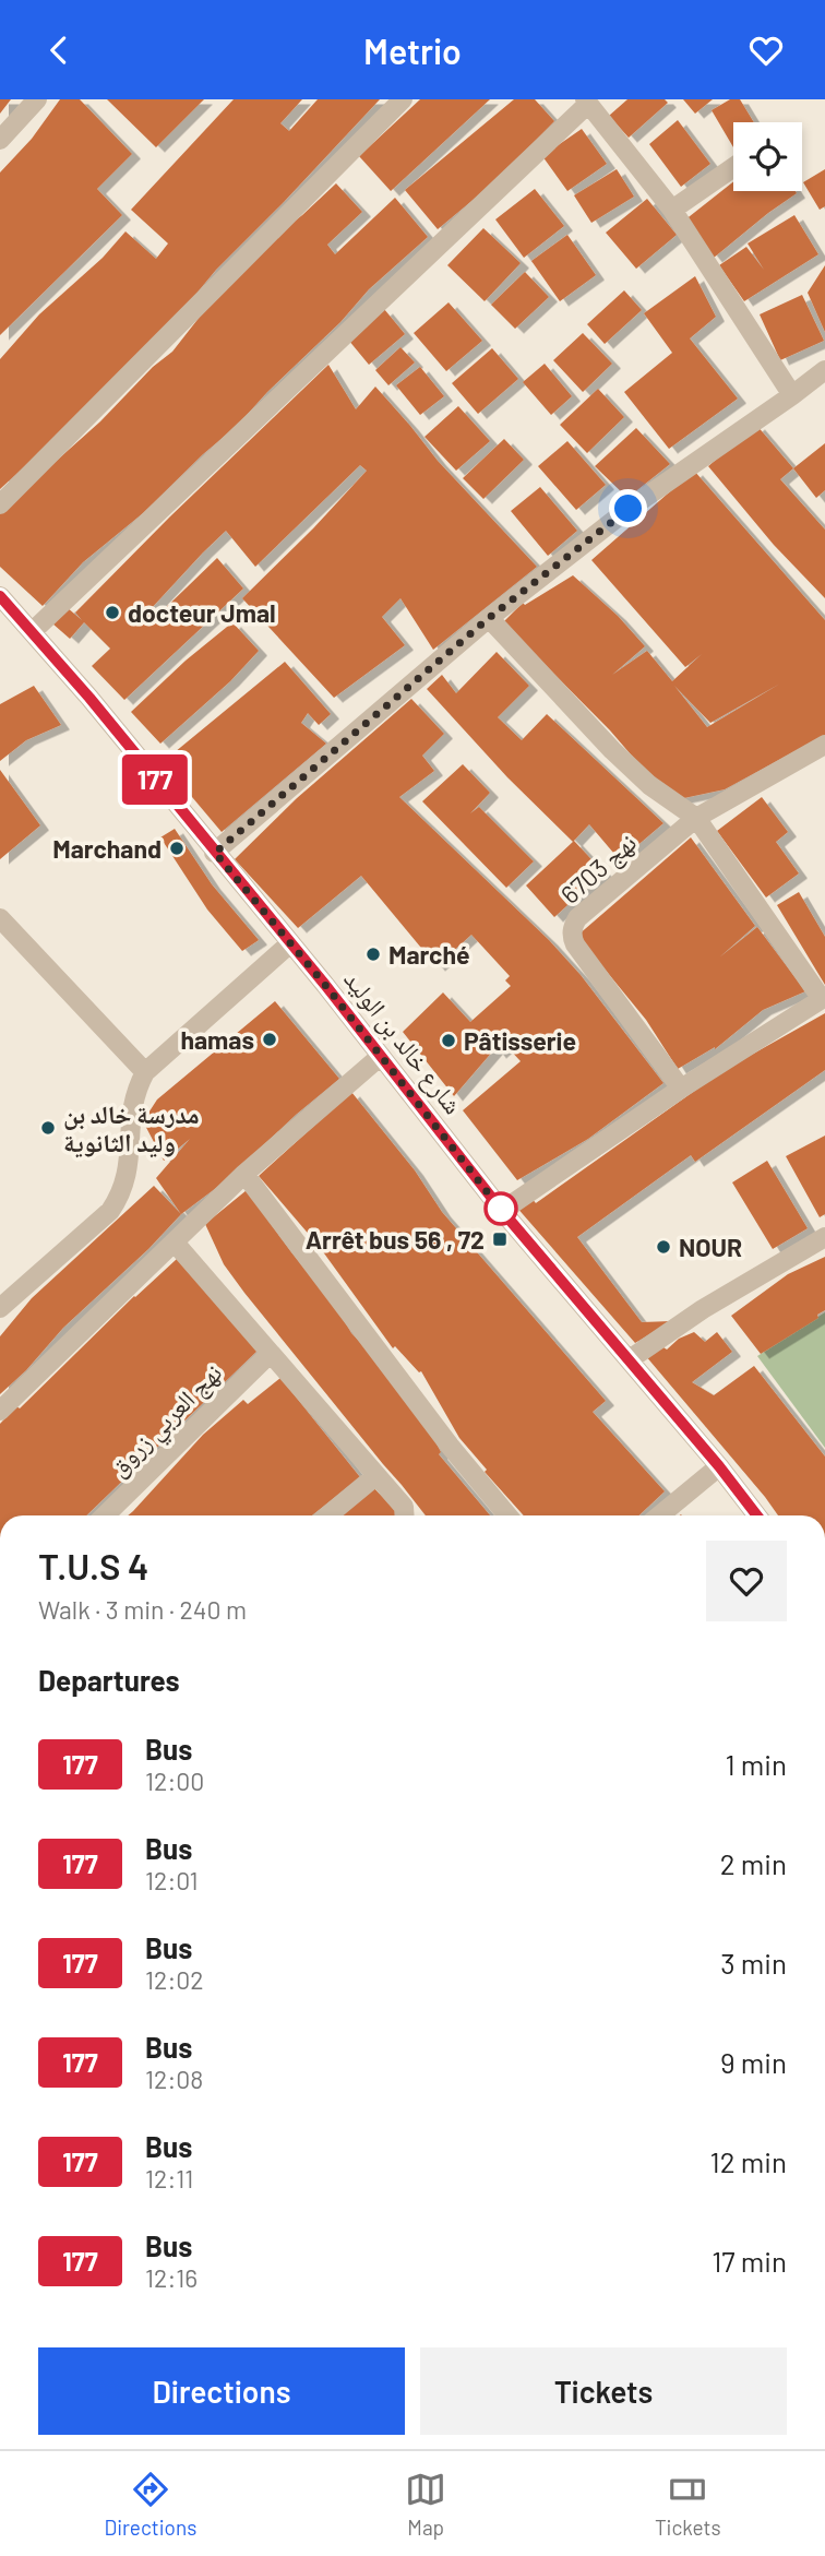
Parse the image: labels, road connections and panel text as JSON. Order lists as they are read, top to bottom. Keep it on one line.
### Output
{"streets":{"street":["نهج 6703","شارع خالد بن الوليد","نهج العربي زروق"]},"places":{"other":["docteur Jmal","Marchand","Marché","hamas","Pâtisserie","مدرسة خالد بن وليد الثانوية","NOUR"],"transit":["Arrêt bus 56 , 72"]},"lines":["bus line 177"],"page":{"header":"Metrio","on_map":"177","heading":[["T.U.S 4","Walk · 3 min · 240 m"],"Departures"],"list":[{"mark":"177","name":"Bus","note":"12:00","value":"1 min"},{"mark":"177","name":"Bus","note":"12:01","value":"2 min"},{"mark":"177","name":"Bus","note":"12:02","value":"3 min"},{"mark":"177","name":"Bus","note":"12:08","value":"9 min"},{"mark":"177","name":"Bus","note":"12:11","value":"12 min"},{"mark":"177","name":"Bus","note":"12:16","value":"17 min"}],"buttons":["Directions","Tickets"],"tabs":["Directions","Map","Tickets"]}}
